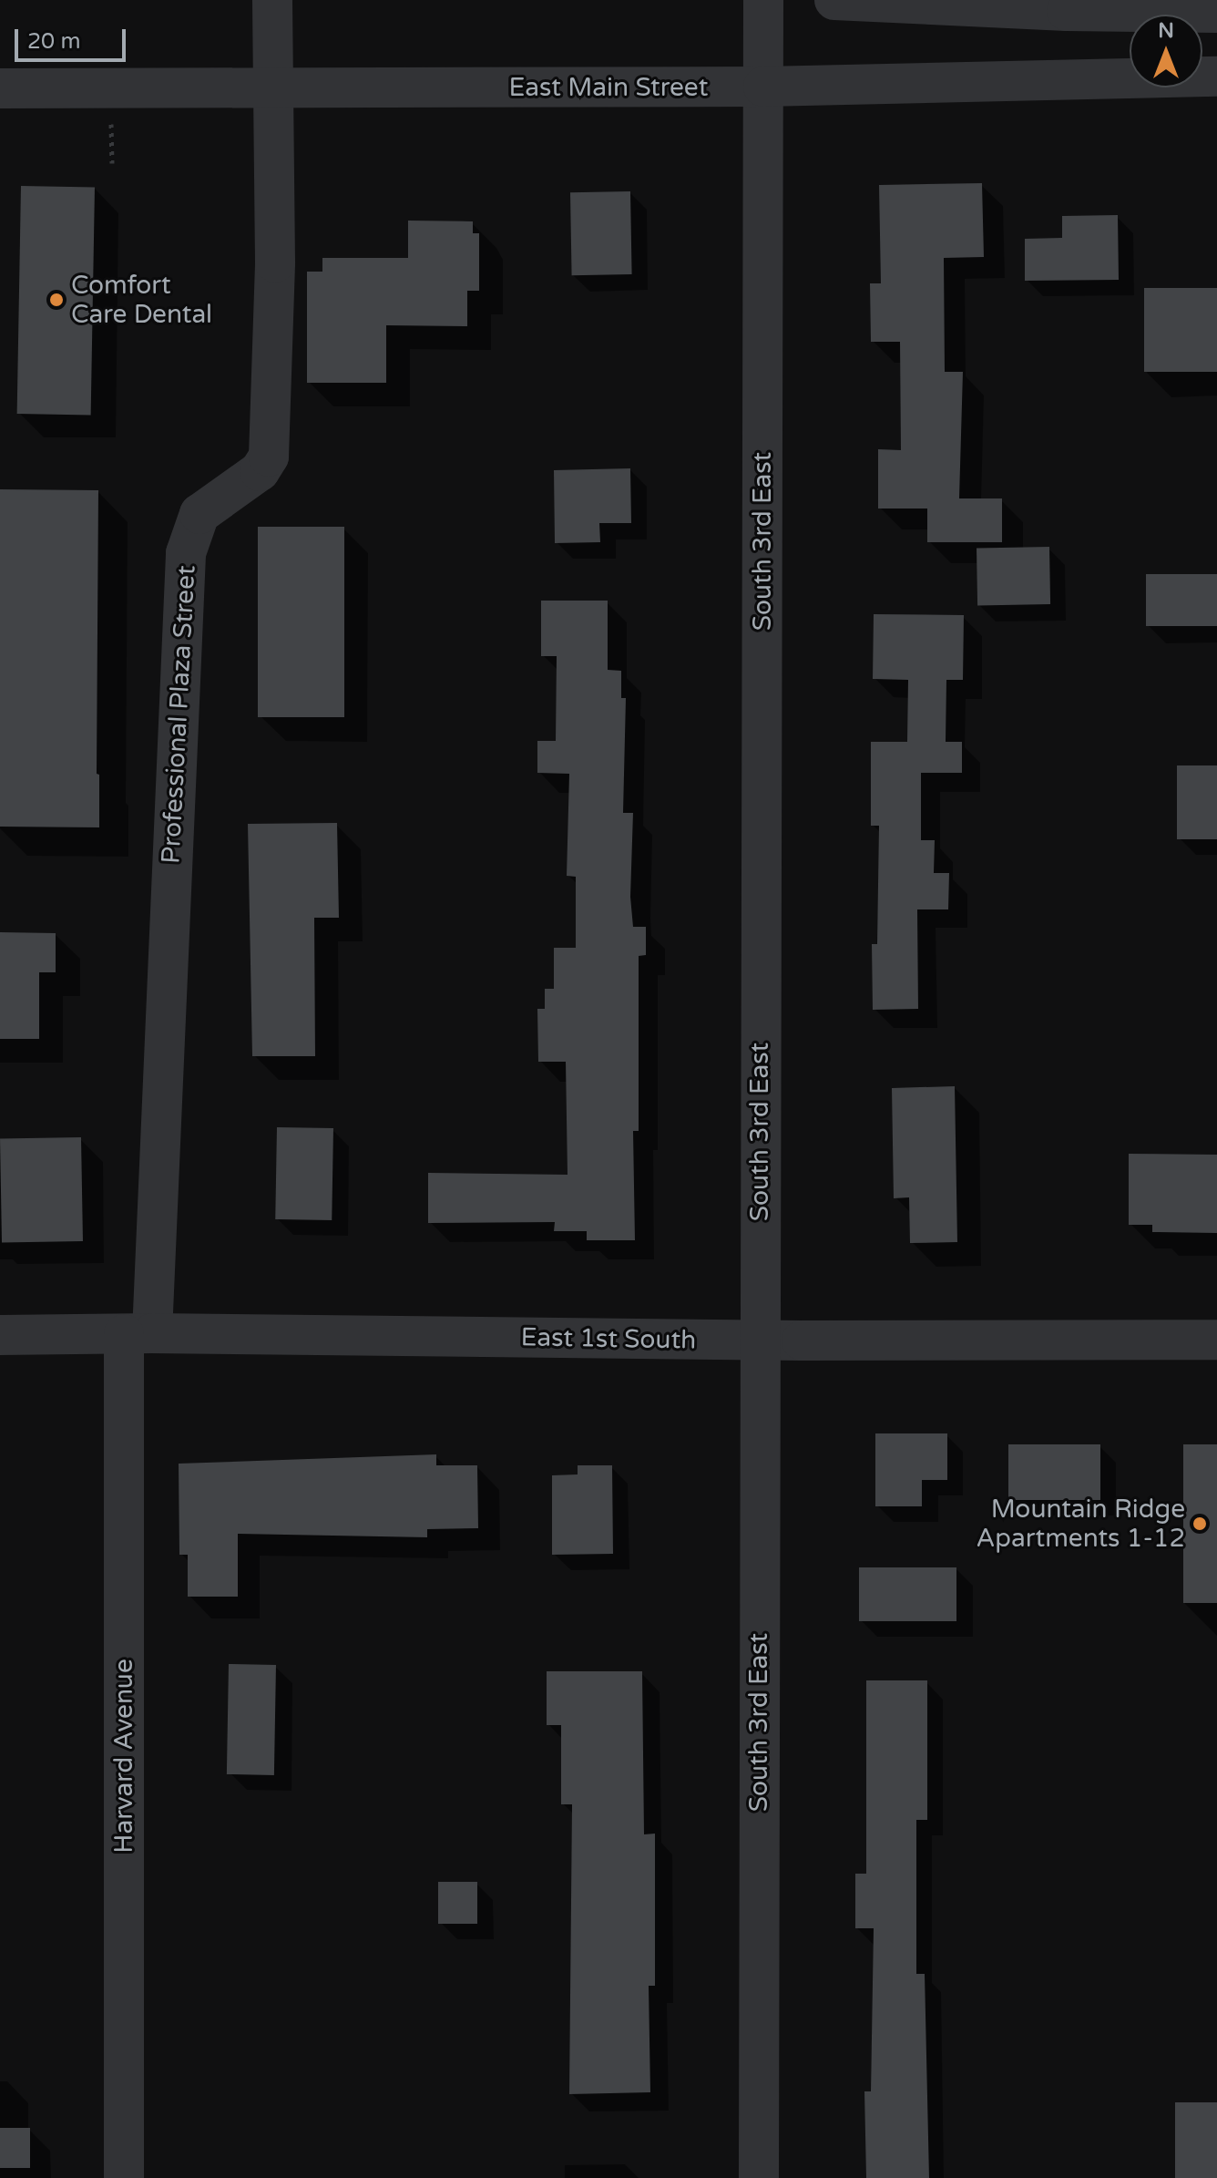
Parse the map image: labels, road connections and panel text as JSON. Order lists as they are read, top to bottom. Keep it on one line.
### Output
{"streets":{"street":["East Main Street","South 3rd East","Professional Plaza Street","East 1st South","Harvard Avenue"]},"crossings":[["East Main Street","South 3rd East"],["East Main Street","Professional Plaza Street"],["South 3rd East","East 1st South"],["Professional Plaza Street","East 1st South"],["Professional Plaza Street","Harvard Avenue"],["East 1st South","Harvard Avenue"]],"places":["Comfort Care Dental","Mountain Ridge Apartments 1-12"],"scale_bar":"20 m","north":"top"}
